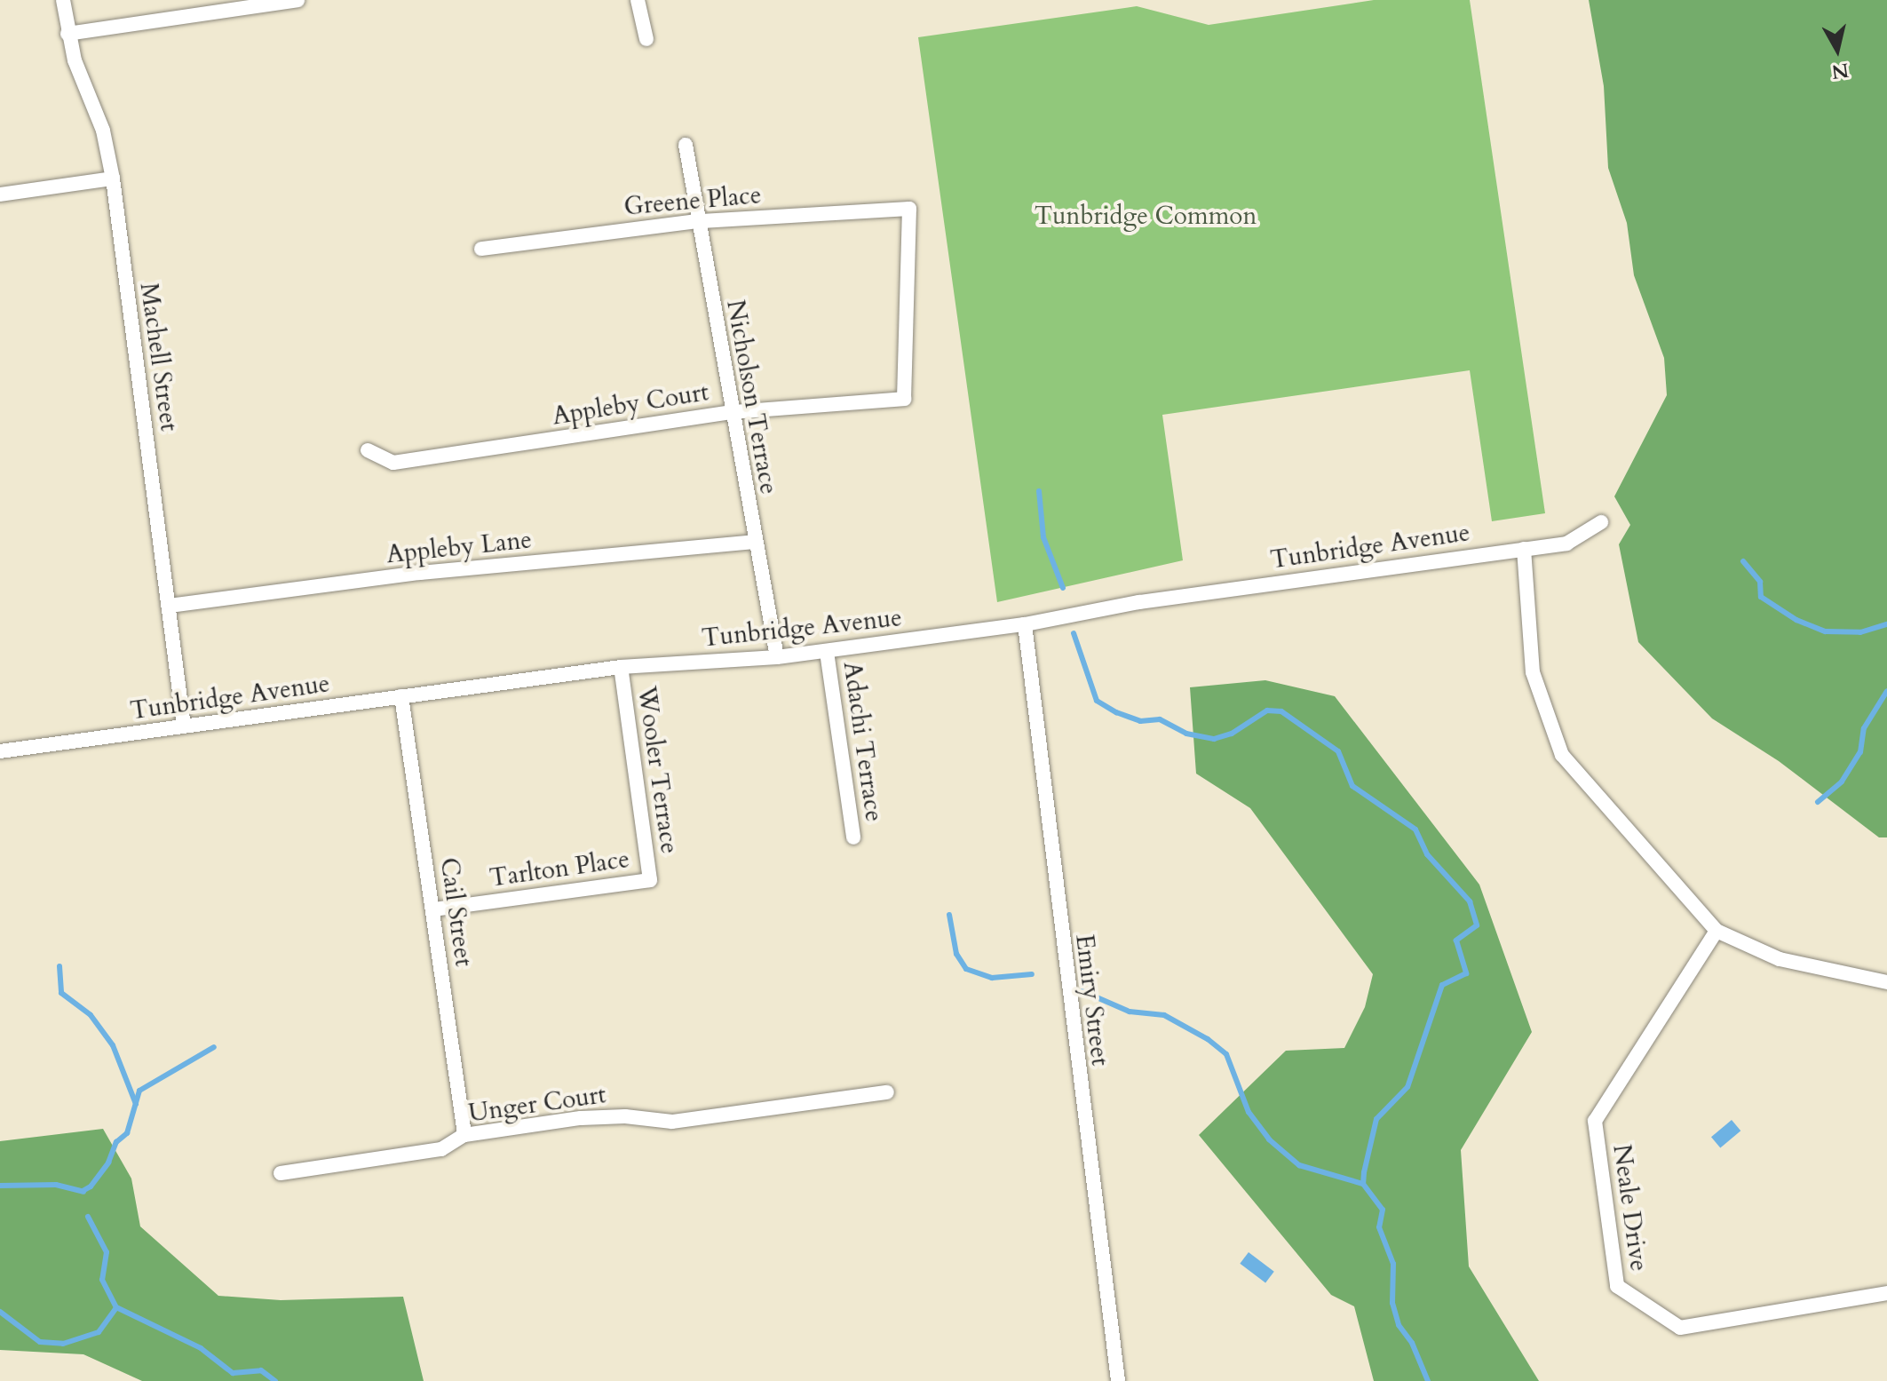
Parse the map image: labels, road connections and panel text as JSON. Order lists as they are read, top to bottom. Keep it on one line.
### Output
{"streets":{"street":["Greene Place","Machell Street","Nicholson Terrace","Appleby Court","Tunbridge Avenue","Appleby Lane","Adachi Terrace","Wooler Terrace","Tarlton Place","Cail Street","Emiry Street","Unger Court","Neale Drive"]},"crossings":[["Greene Place","Nicholson Terrace"],["Greene Place","Appleby Court"],["Machell Street","Tunbridge Avenue"],["Machell Street","Appleby Lane"],["Nicholson Terrace","Appleby Court"],["Nicholson Terrace","Tunbridge Avenue"],["Nicholson Terrace","Appleby Lane"],["Tunbridge Avenue","Adachi Terrace"],["Tunbridge Avenue","Wooler Terrace"],["Tunbridge Avenue","Cail Street"],["Tunbridge Avenue","Emiry Street"],["Wooler Terrace","Tarlton Place"],["Tarlton Place","Cail Street"],["Cail Street","Unger Court"]],"parks":["Tunbridge Common"],"north":"bottom"}
